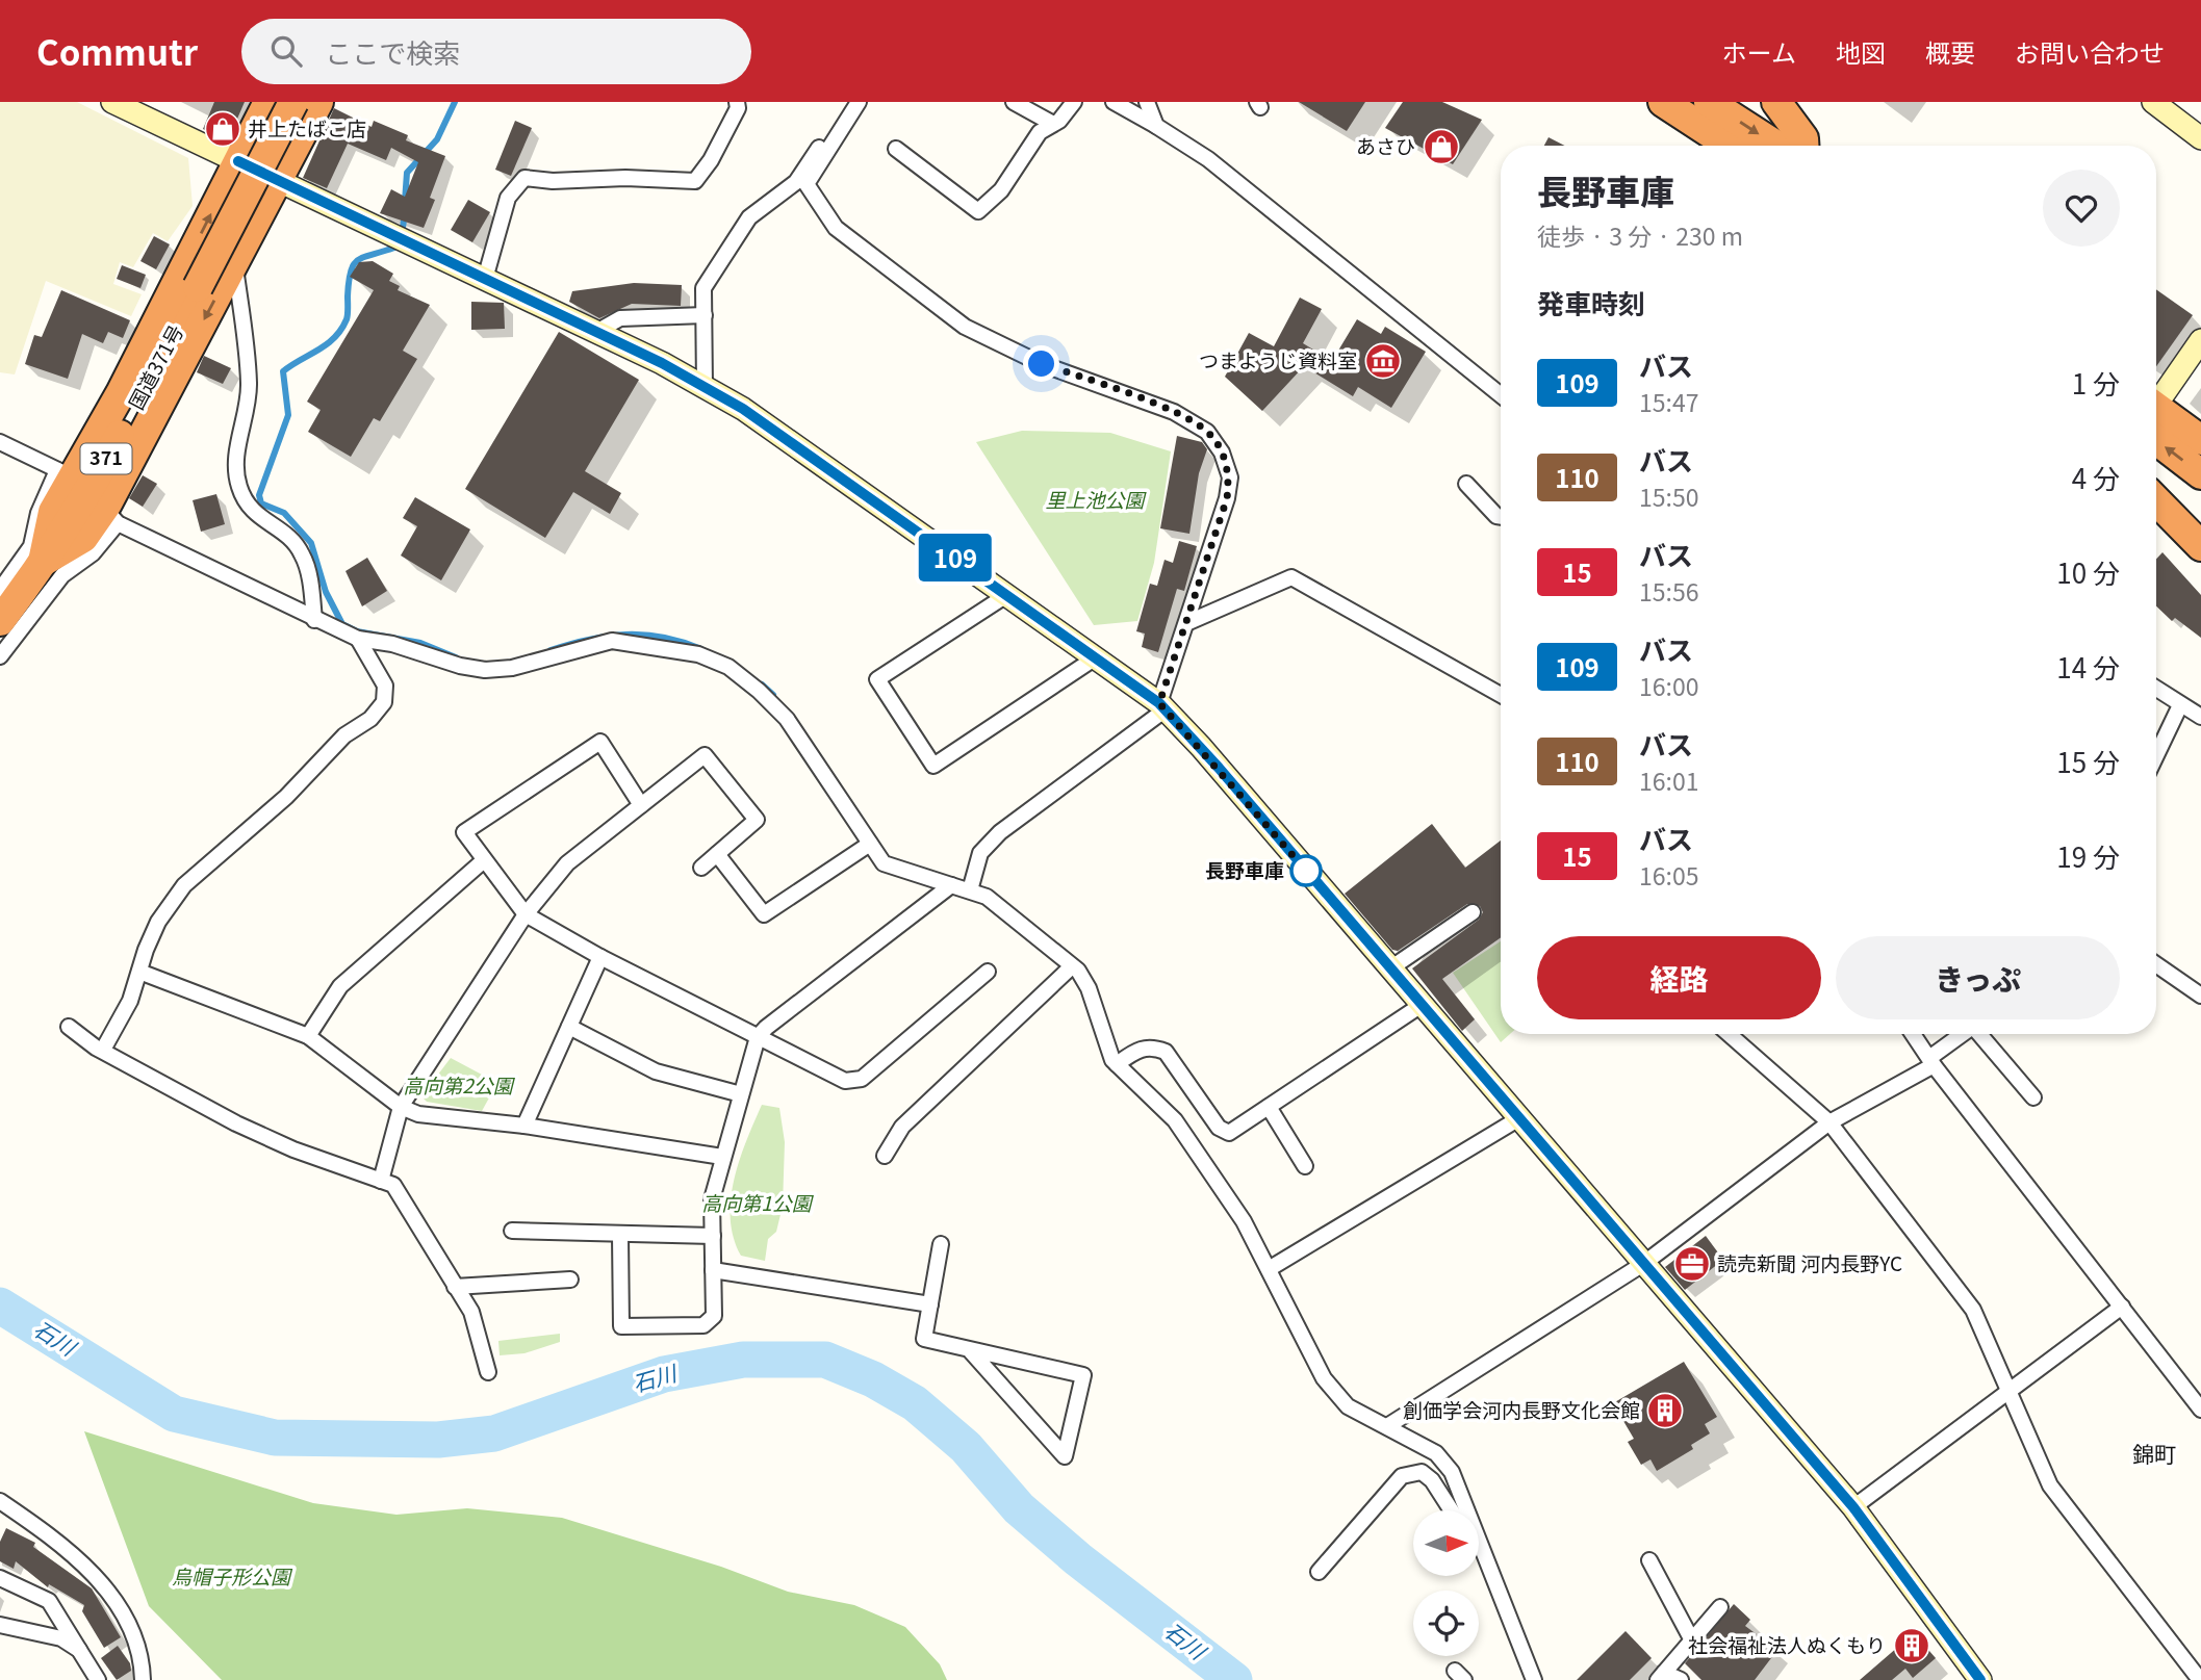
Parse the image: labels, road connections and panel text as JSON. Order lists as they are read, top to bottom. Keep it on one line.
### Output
{"streets":{"highway":["国道371号","371"]},"districts":["錦町"],"water":["石川"],"parks":["里上池公園","高向第2公園","高向第1公園","烏帽子形公園"],"places":{"shop":["井上たばこ店","あさひ"],"museum":["つまようじ資料室"],"other":["長野車庫"],"office":["読売新聞 河内長野YC"],"building":["創価学会河内長野文化会館","社会福祉法人ぬくもり"]},"lines":["bus line 109"],"north":"right","page":{"header":"Commutr","search":"ここで検索","nav":["ホーム","地図","概要","お問い合わせ"],"on_map":"109","heading":[["長野車庫","徒歩 · 3 分 · 230 m"],"発車時刻"],"list":[{"mark":"109","name":"バス","note":"15:47","value":"1 分"},{"mark":"110","name":"バス","note":"15:50","value":"4 分"},{"mark":"15","name":"バス","note":"15:56","value":"10 分"},{"mark":"109","name":"バス","note":"16:00","value":"14 分"},{"mark":"110","name":"バス","note":"16:01","value":"15 分"},{"mark":"15","name":"バス","note":"16:05","value":"19 分"}],"buttons":["経路","きっぷ"]}}
